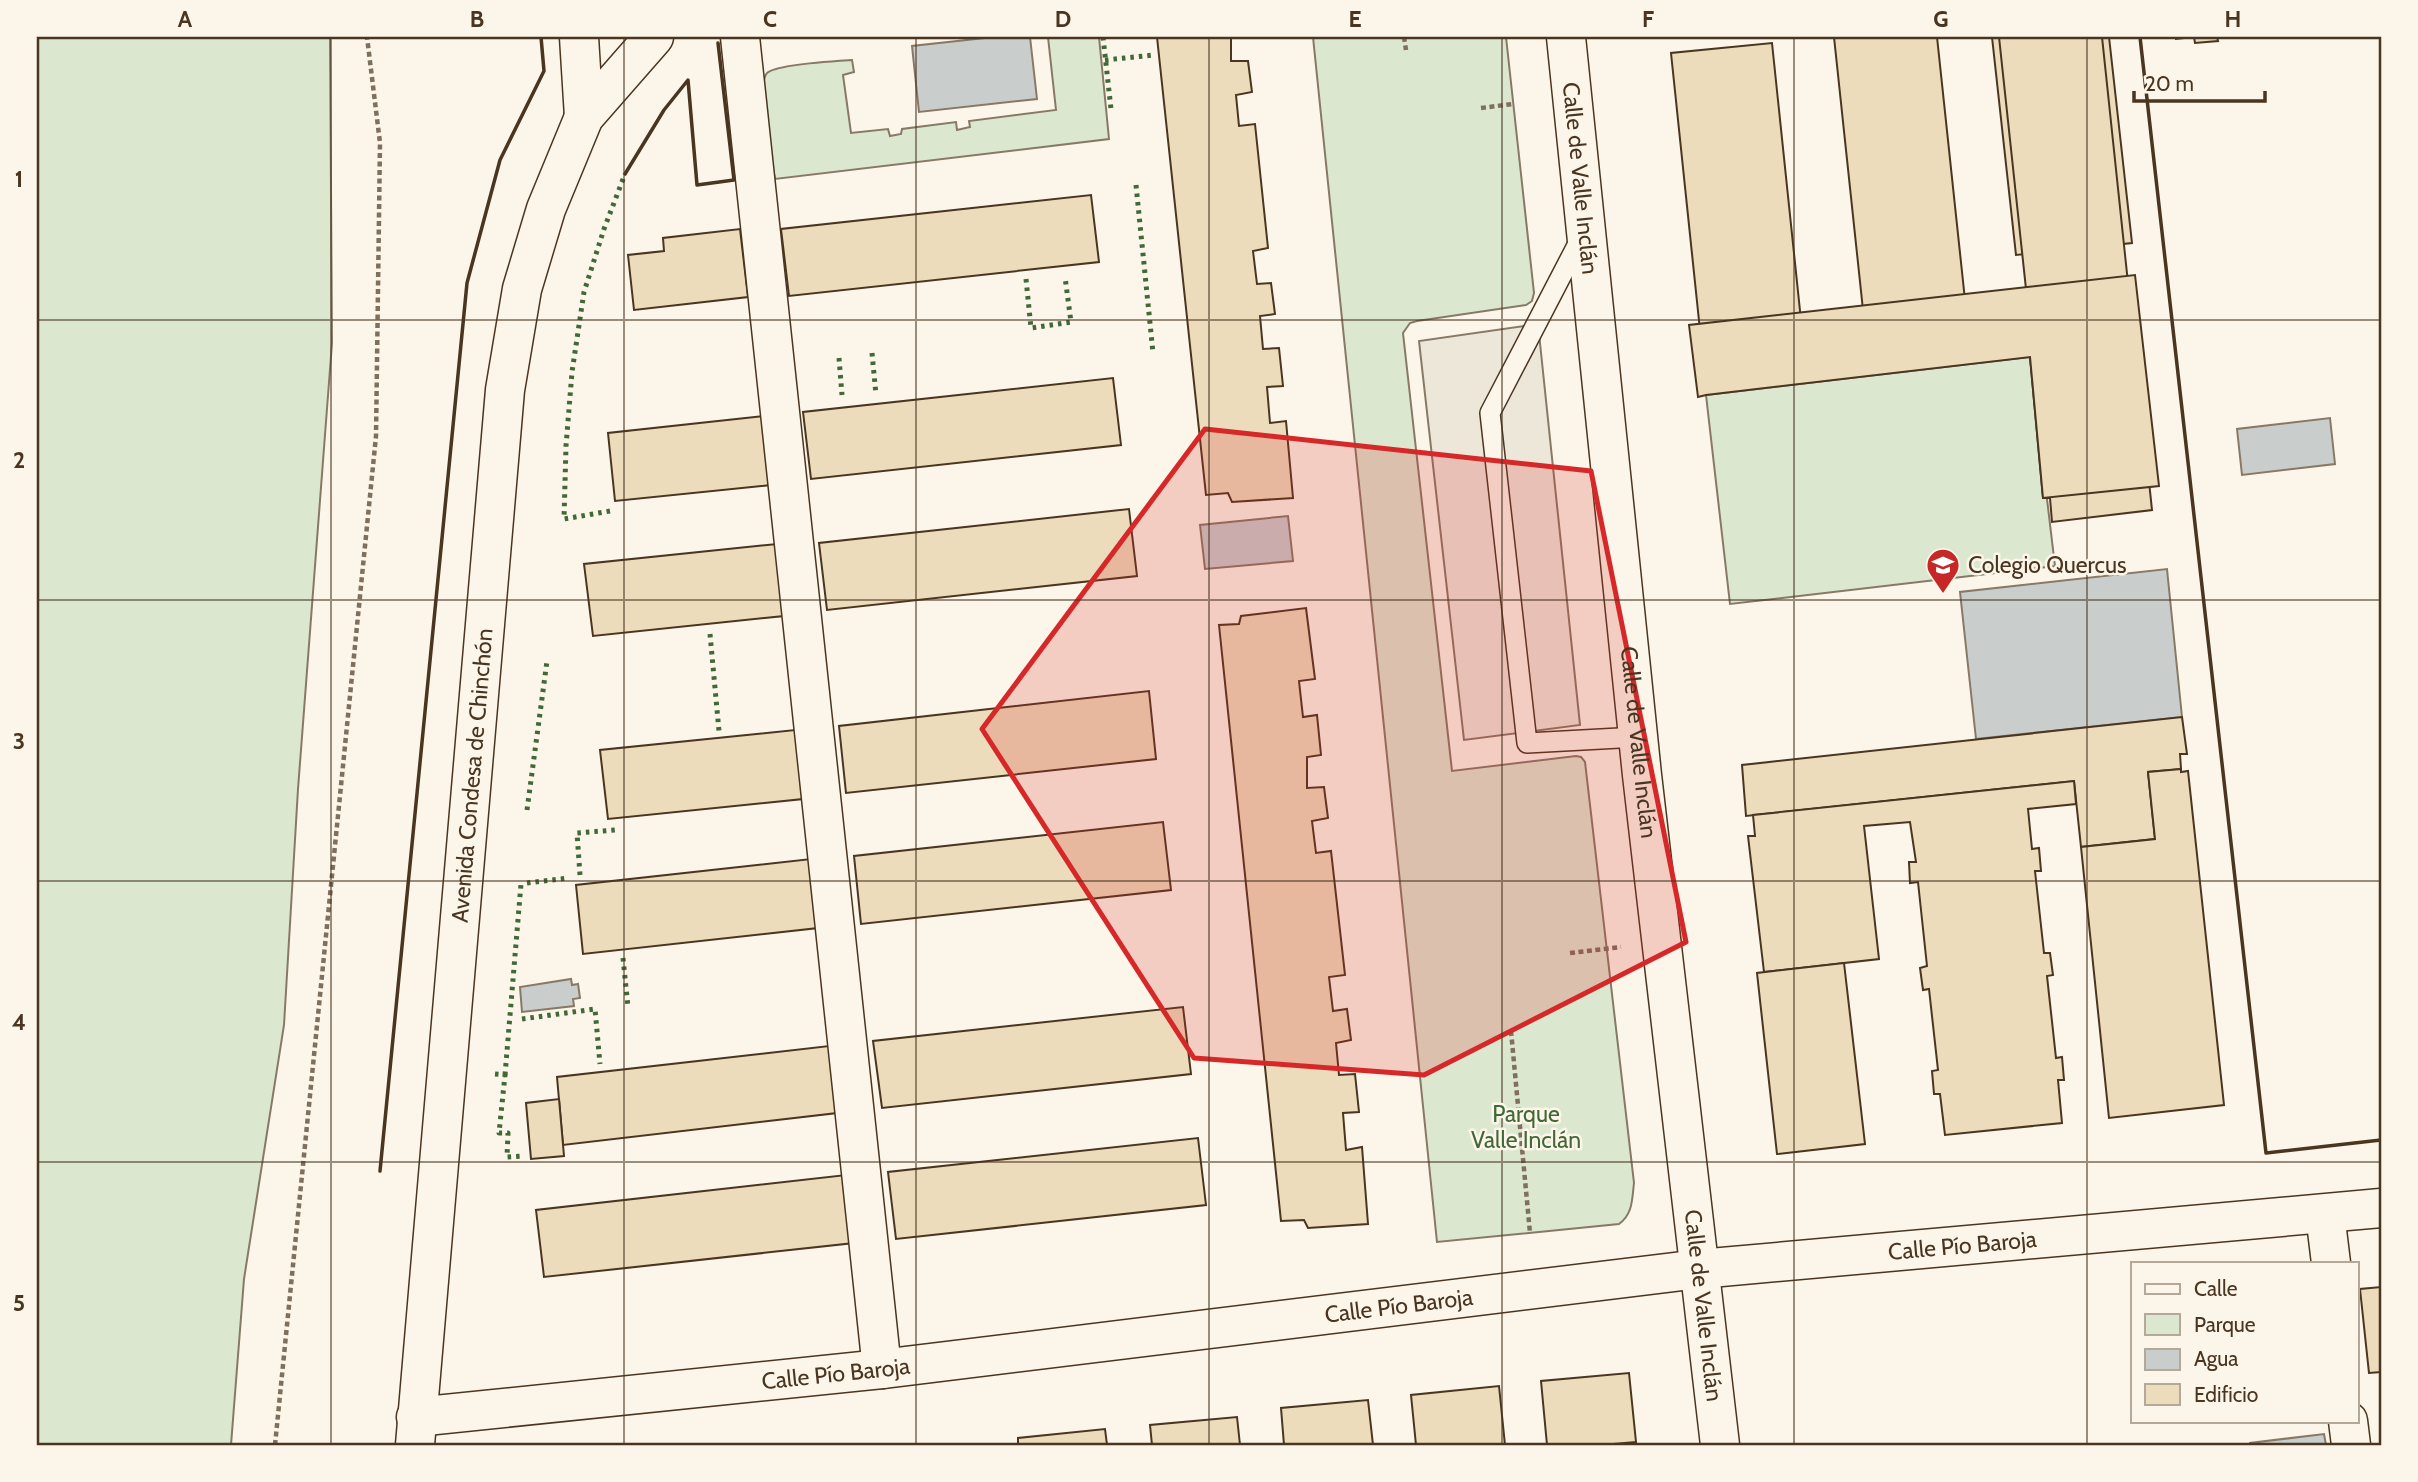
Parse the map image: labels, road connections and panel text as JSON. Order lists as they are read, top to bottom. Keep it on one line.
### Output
{"streets":{"street":["Calle de Valle Inclán","Avenida Condesa de Chinchón","Calle Pío Baroja"]},"crossings":[["Calle de Valle Inclán","Calle Pío Baroja"],["Avenida Condesa de Chinchón","Calle Pío Baroja"]],"parks":["Parque Valle Inclán"],"places":{"school or university":["Colegio Quercus"]},"legend":["Calle","Parque","Agua","Edificio"],"scale_bar":"20 m","grid":{"columns":["A","B","C","D","E","F","G","H"],"rows":["1","2","3","4","5"]}}
